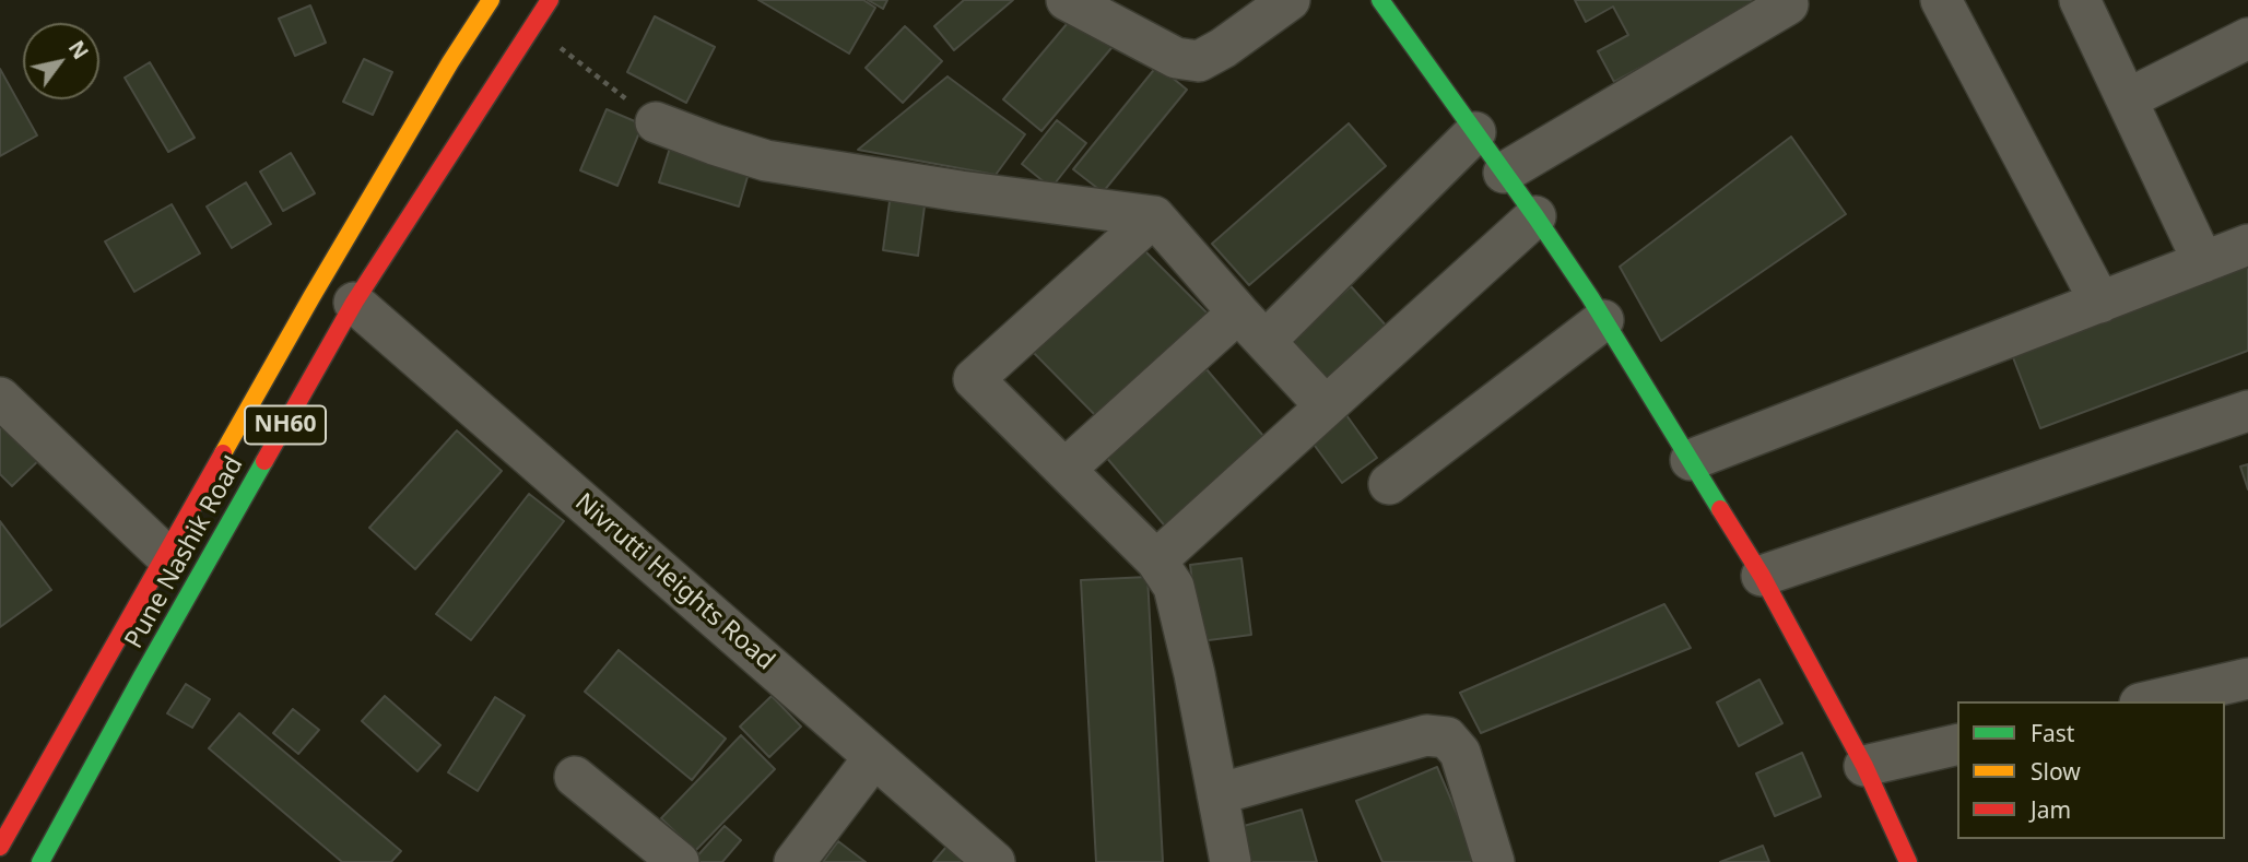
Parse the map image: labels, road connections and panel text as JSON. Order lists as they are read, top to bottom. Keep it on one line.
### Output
{"streets":{"main road":["NH60","Pune Nashik Road"],"street":["Nivrutti Heights Road"]},"crossings":[["Pune Nashik Road","Nivrutti Heights Road"]],"legend":["Fast","Slow","Jam"],"north":"top right"}
